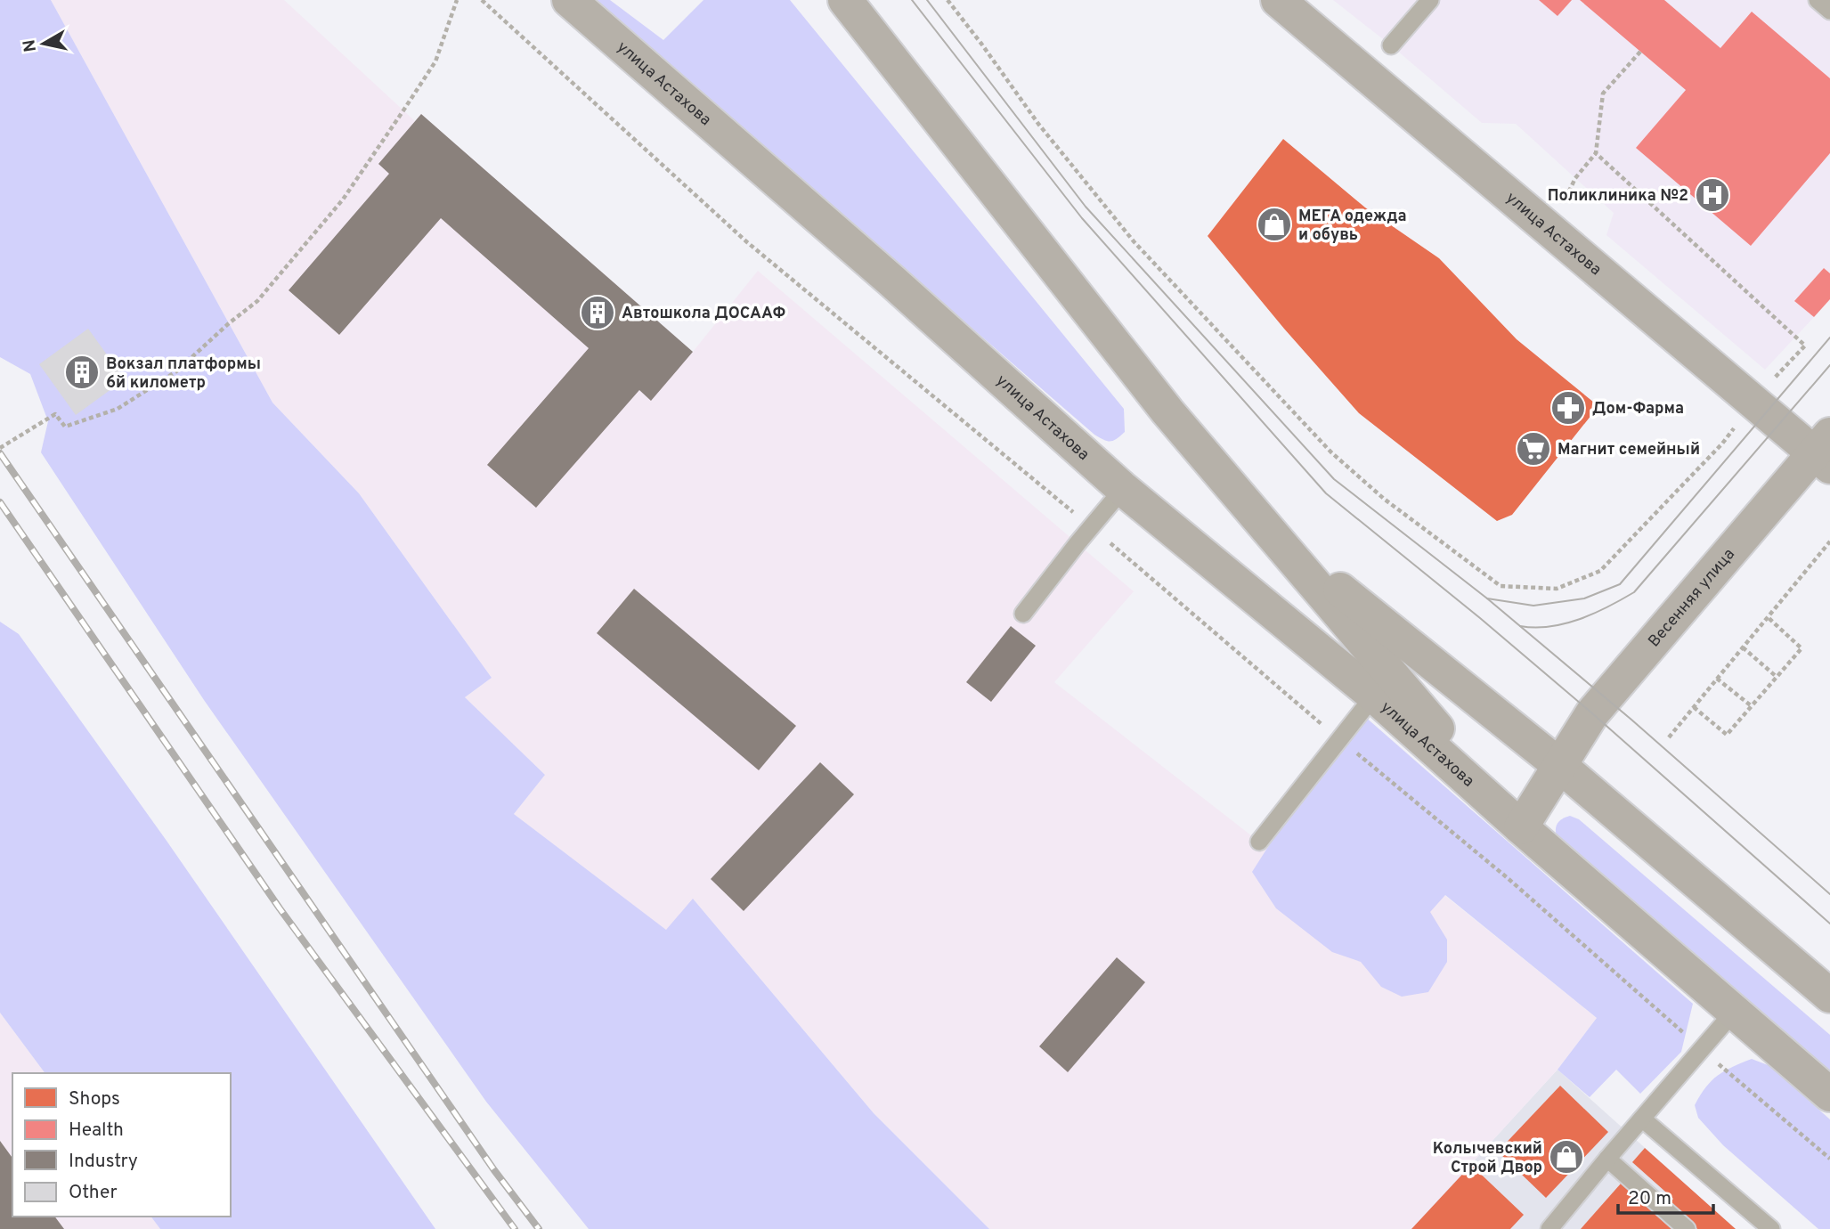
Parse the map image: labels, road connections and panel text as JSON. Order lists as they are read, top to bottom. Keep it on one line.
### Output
{"streets":{"main road":["улица Астахова","Весенняя улица"]},"crossings":[["улица Астахова","Весенняя улица"]],"places":{"hospital":["Поликлиника №2"],"shop":["МЕГА одежда и обувь","Колычевский Строй Двор"],"building":["Автошкола ДОСААФ","Вокзал платформы 6й километр"],"pharmacy":["Дом-Фарма"],"supermarket":["Магнит семейный"]},"legend":["Shops","Health","Industry","Other"],"scale_bar":"20 m","north":"left"}
